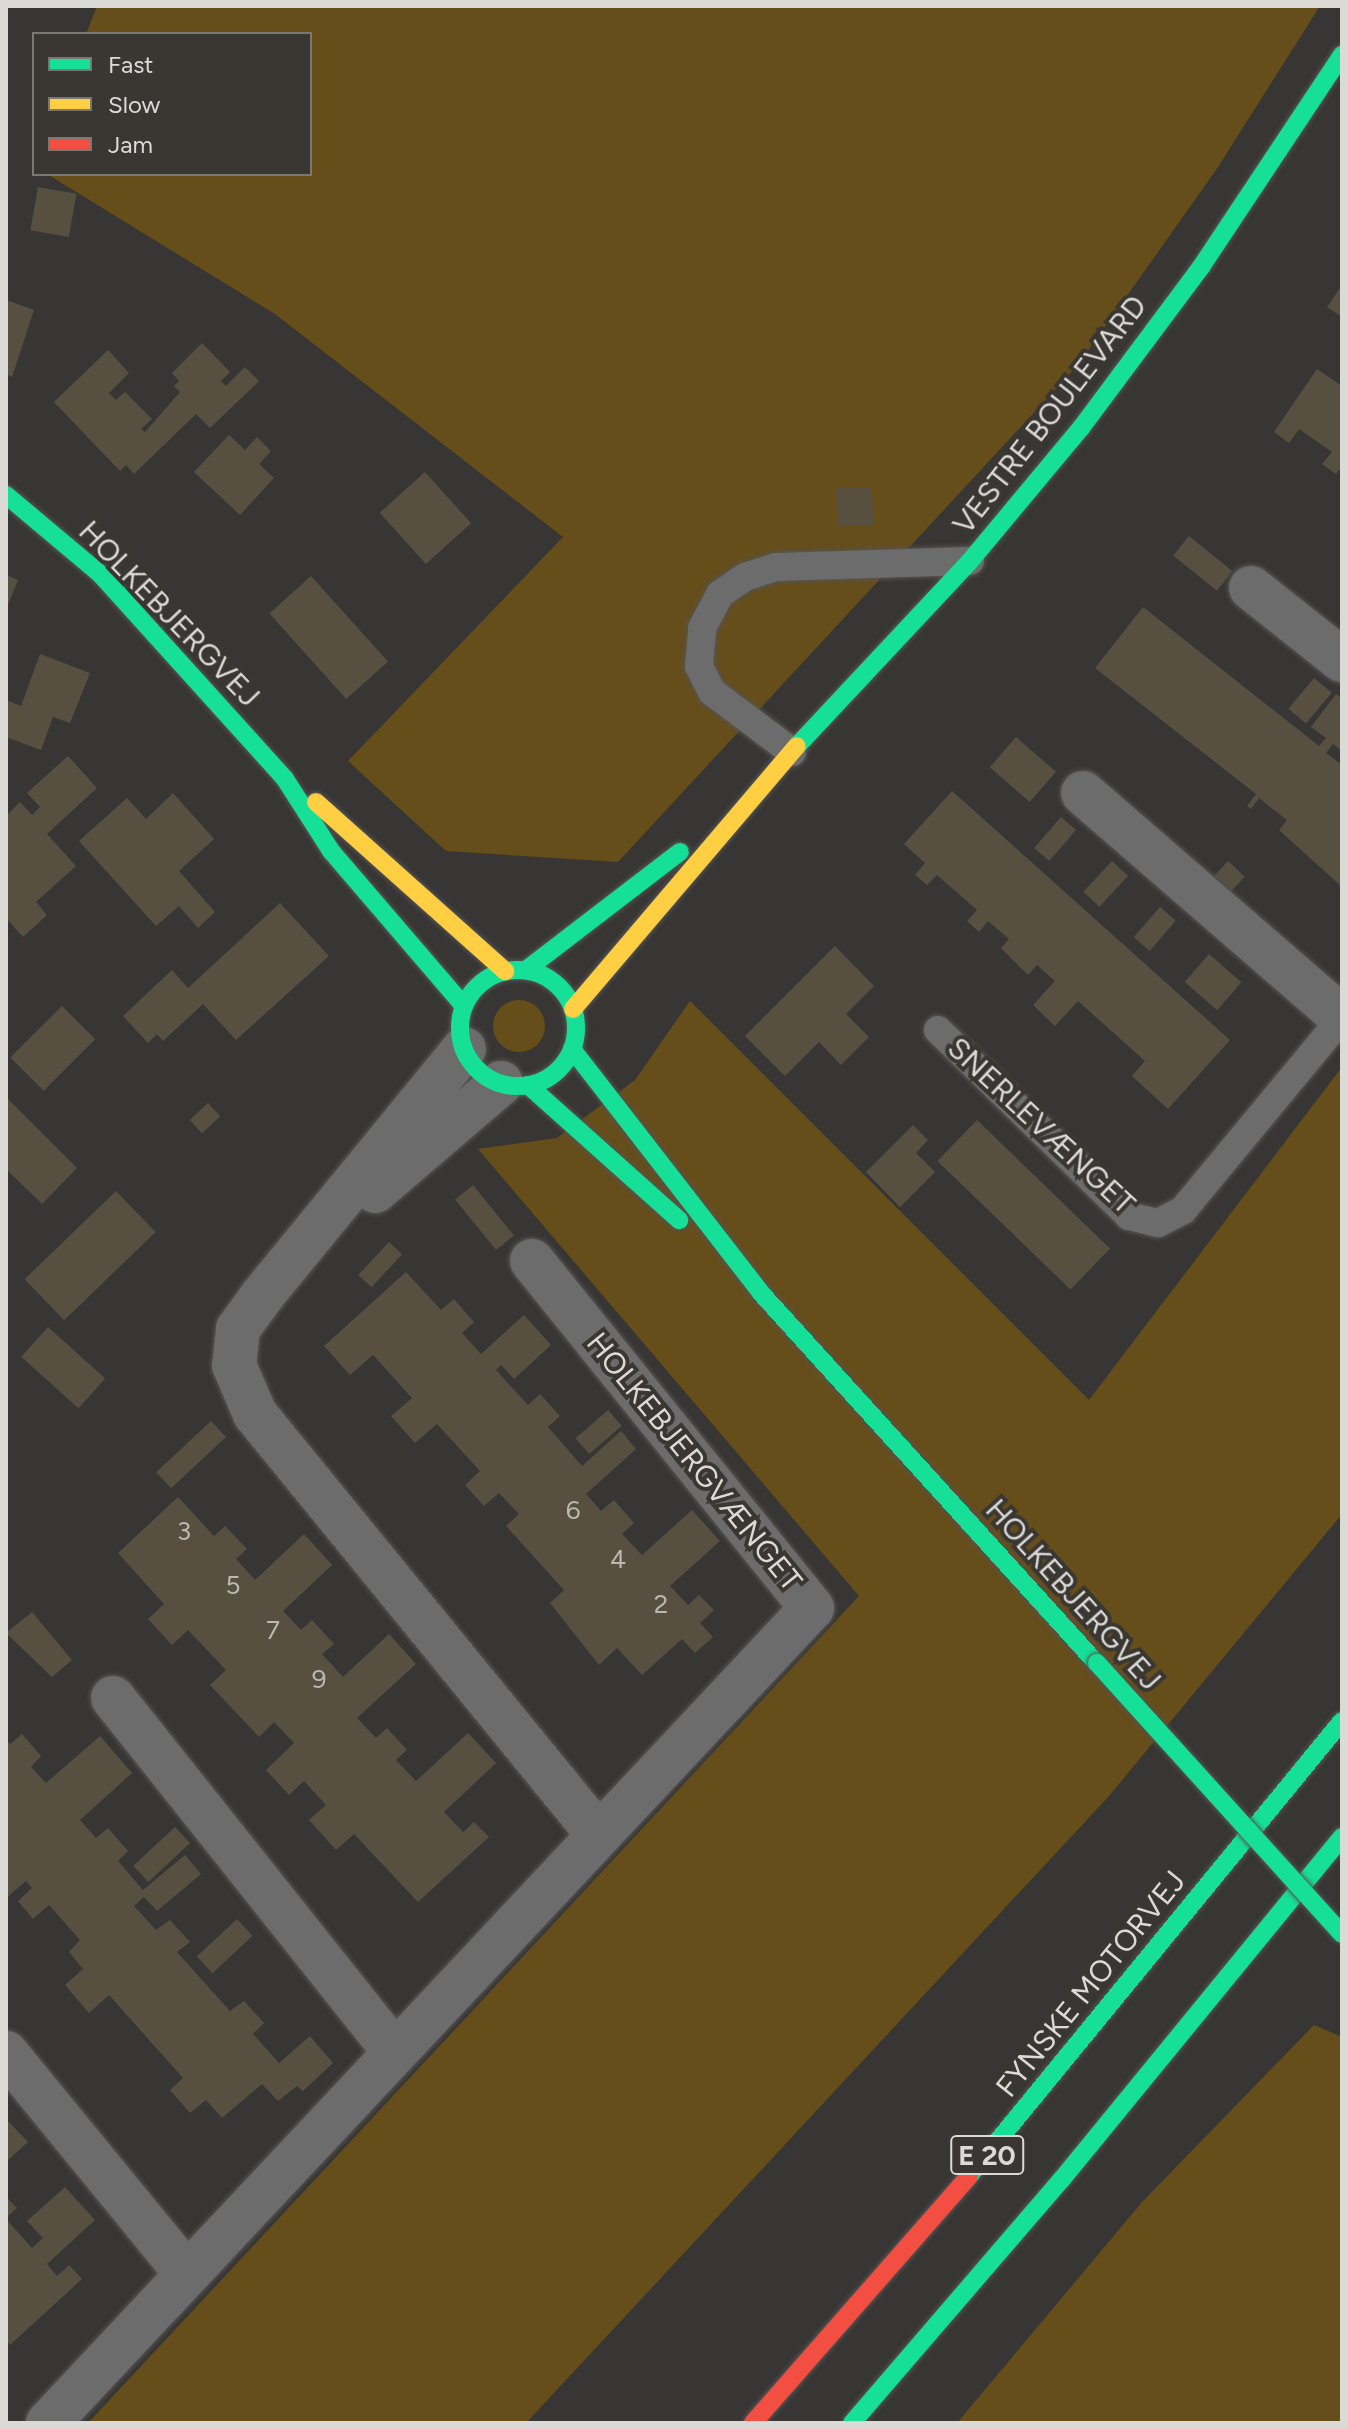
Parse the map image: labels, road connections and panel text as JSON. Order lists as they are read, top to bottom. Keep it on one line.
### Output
{"streets":{"main road":["VESTRE BOULEVARD","HOLKEBJERGVEJ","FYNSKE MOTORVEJ","E 20"],"street":["SNERLEVÆNGET","HOLKEBJERGVÆNGET"]},"crossings":[["VESTRE BOULEVARD","HOLKEBJERGVEJ"]],"house_numbers":["6","3","4","5","2","7","9"],"legend":["Fast","Slow","Jam"]}
